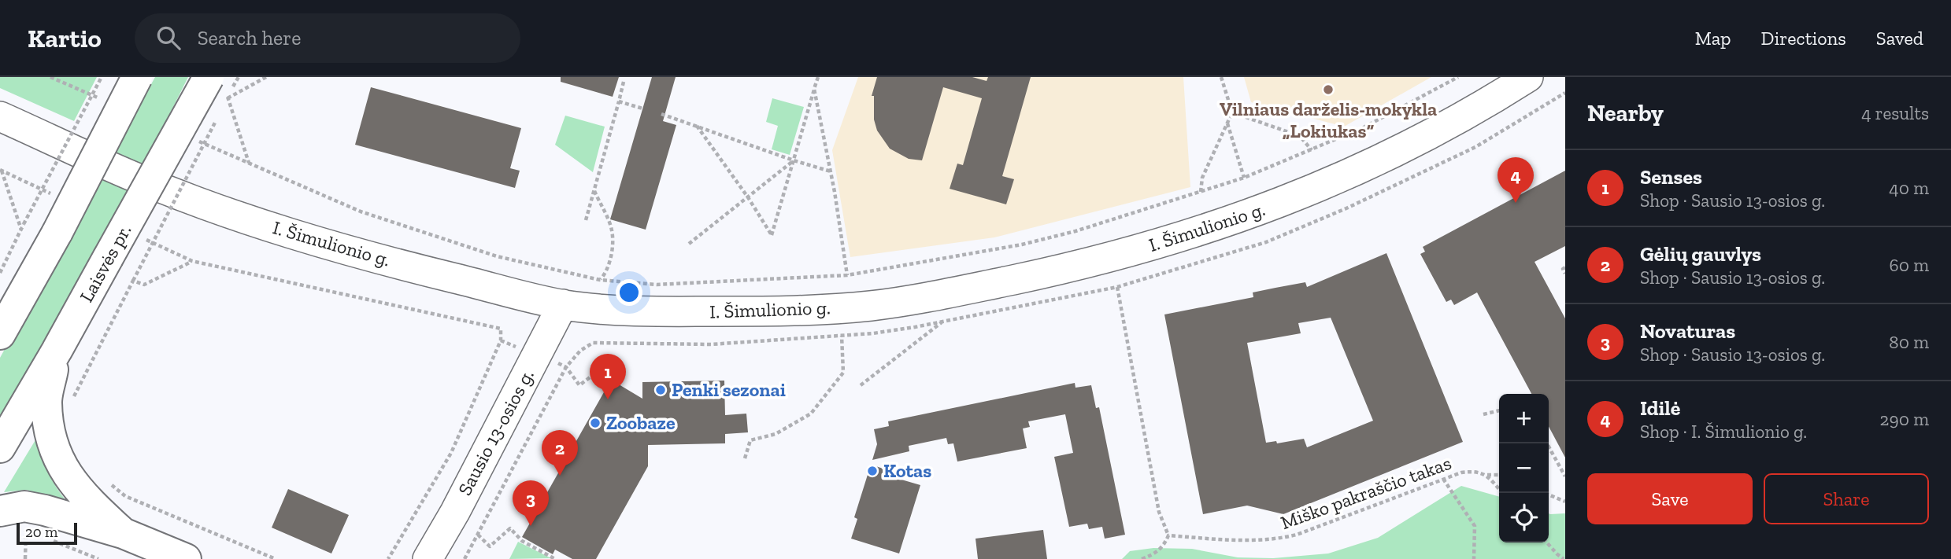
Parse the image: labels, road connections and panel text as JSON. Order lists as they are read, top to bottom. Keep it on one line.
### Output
{"streets":{"main road":["Laisvės pr."],"street":["I. Šimulionio g.","Sausio 13-osios g."],"path":["Miško pakraščio takas"]},"crossings":[["I. Šimulionio g.","Sausio 13-osios g."]],"places":["Vilniaus darželis-mokykla „Lokiukas“","Penki sezonai","Zoobaze","Kotas"],"scale_bar":"20 m","page":{"header":"Kartio","search":"Search here","nav":["Map","Directions","Saved"],"heading":["Nearby","4 results"],"list":[{"mark":"1","name":"Senses","note":"Shop · Sausio 13-osios g.","value":"40 m"},{"mark":"2","name":"Gėlių gauvlys","note":"Shop · Sausio 13-osios g.","value":"60 m"},{"mark":"3","name":"Novaturas","note":"Shop · Sausio 13-osios g.","value":"80 m"},{"mark":"4","name":"Idilė","note":"Shop · I. Šimulionio g.","value":"290 m"}],"pins":["4","1","2","3"],"map_buttons":["+","−"],"buttons":["Save","Share"],"scale":"20 m"}}
